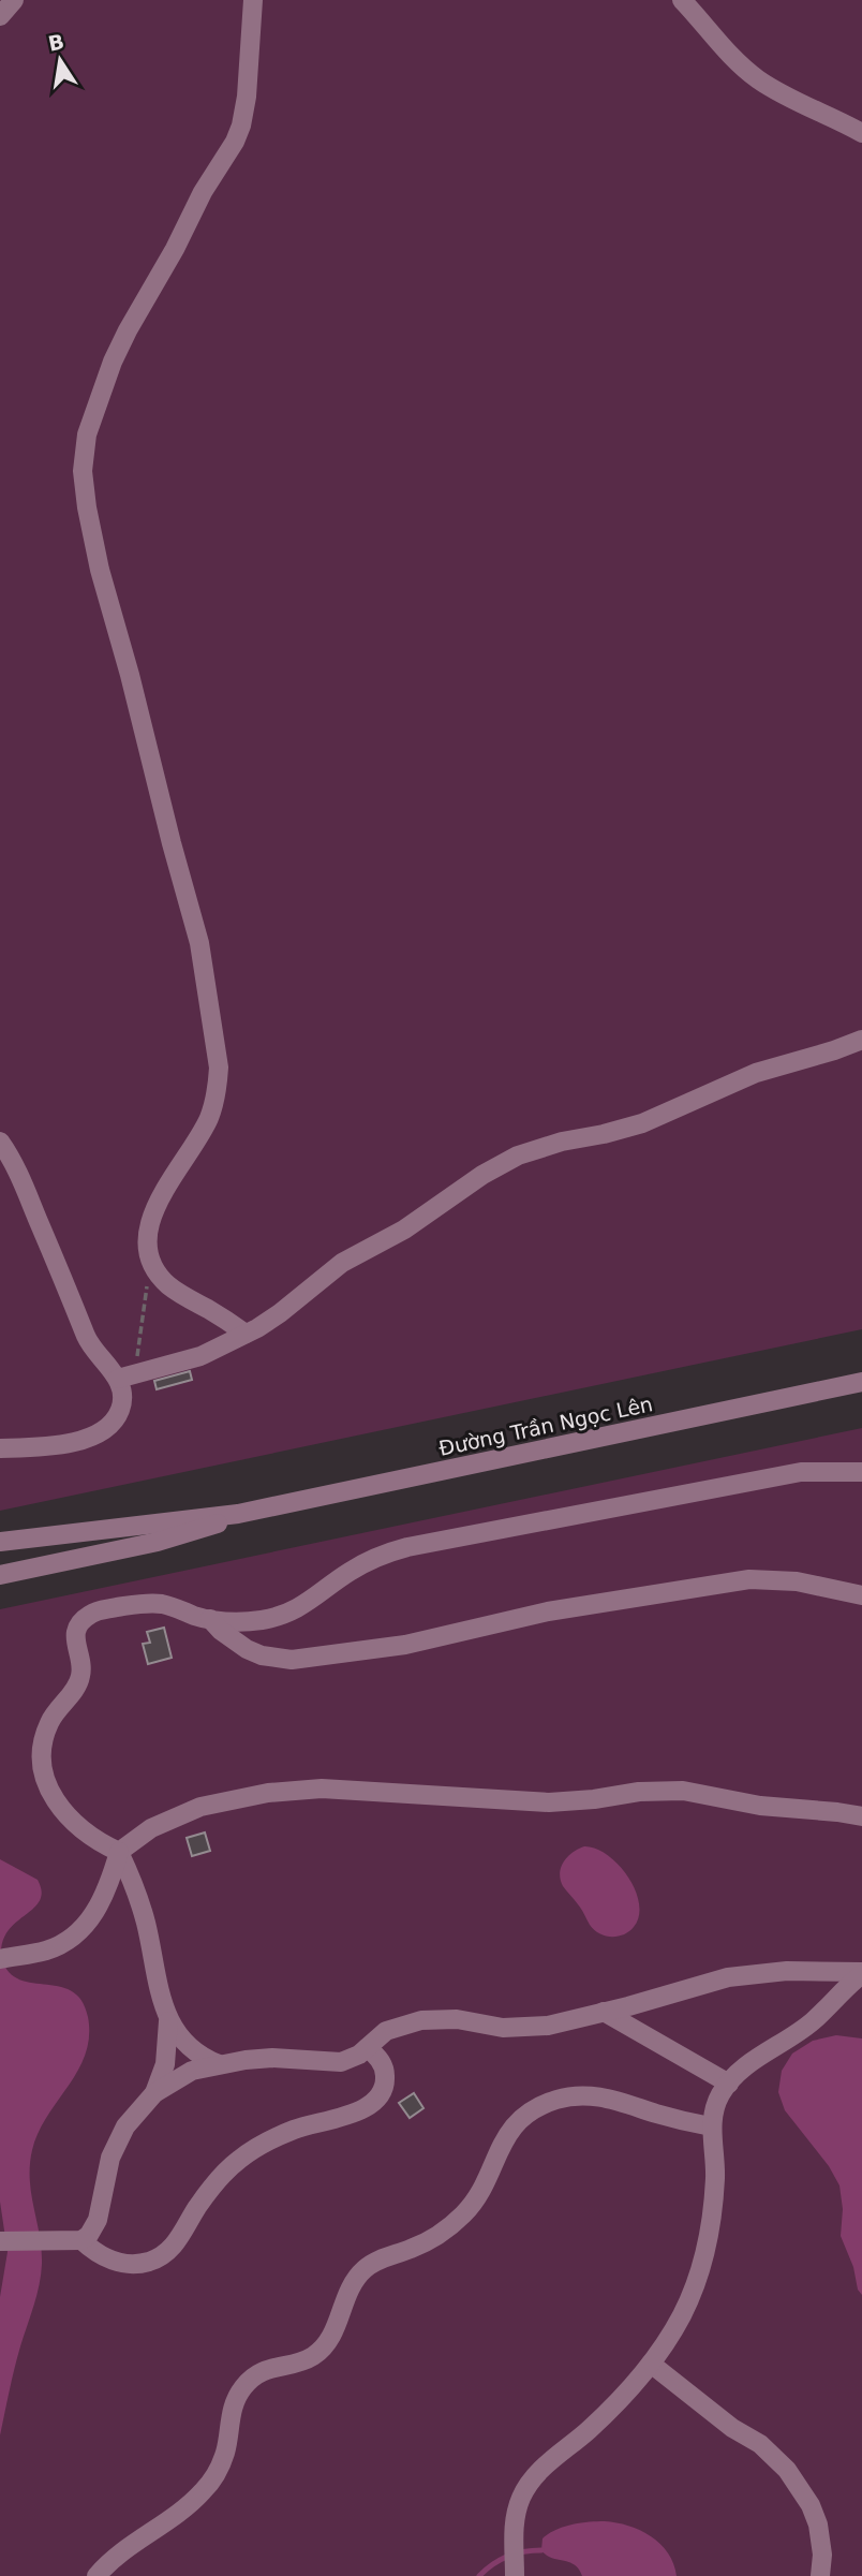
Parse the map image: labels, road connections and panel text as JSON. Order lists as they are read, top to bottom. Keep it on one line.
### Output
{"streets":{"street":["Đường Trần Ngọc Lên"]},"north":"top"}
